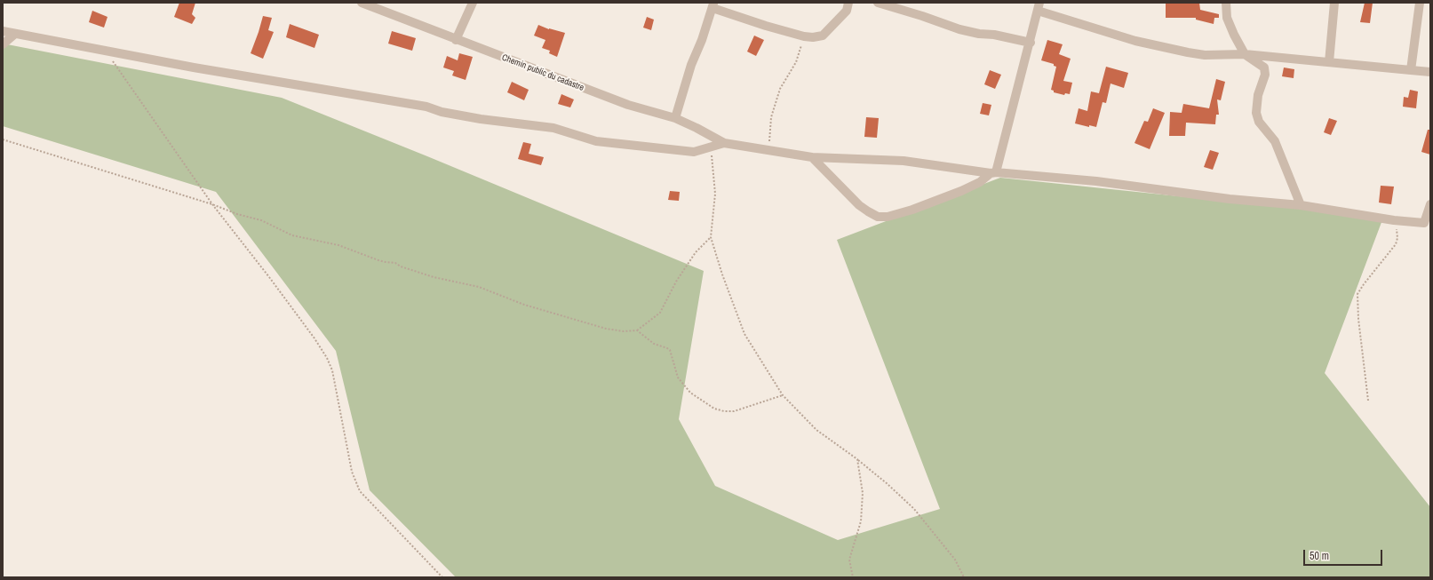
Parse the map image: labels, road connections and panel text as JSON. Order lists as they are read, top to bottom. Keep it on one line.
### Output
{"streets":{"street":["Chemin public du cadastre"]},"scale_bar":"50 m"}
